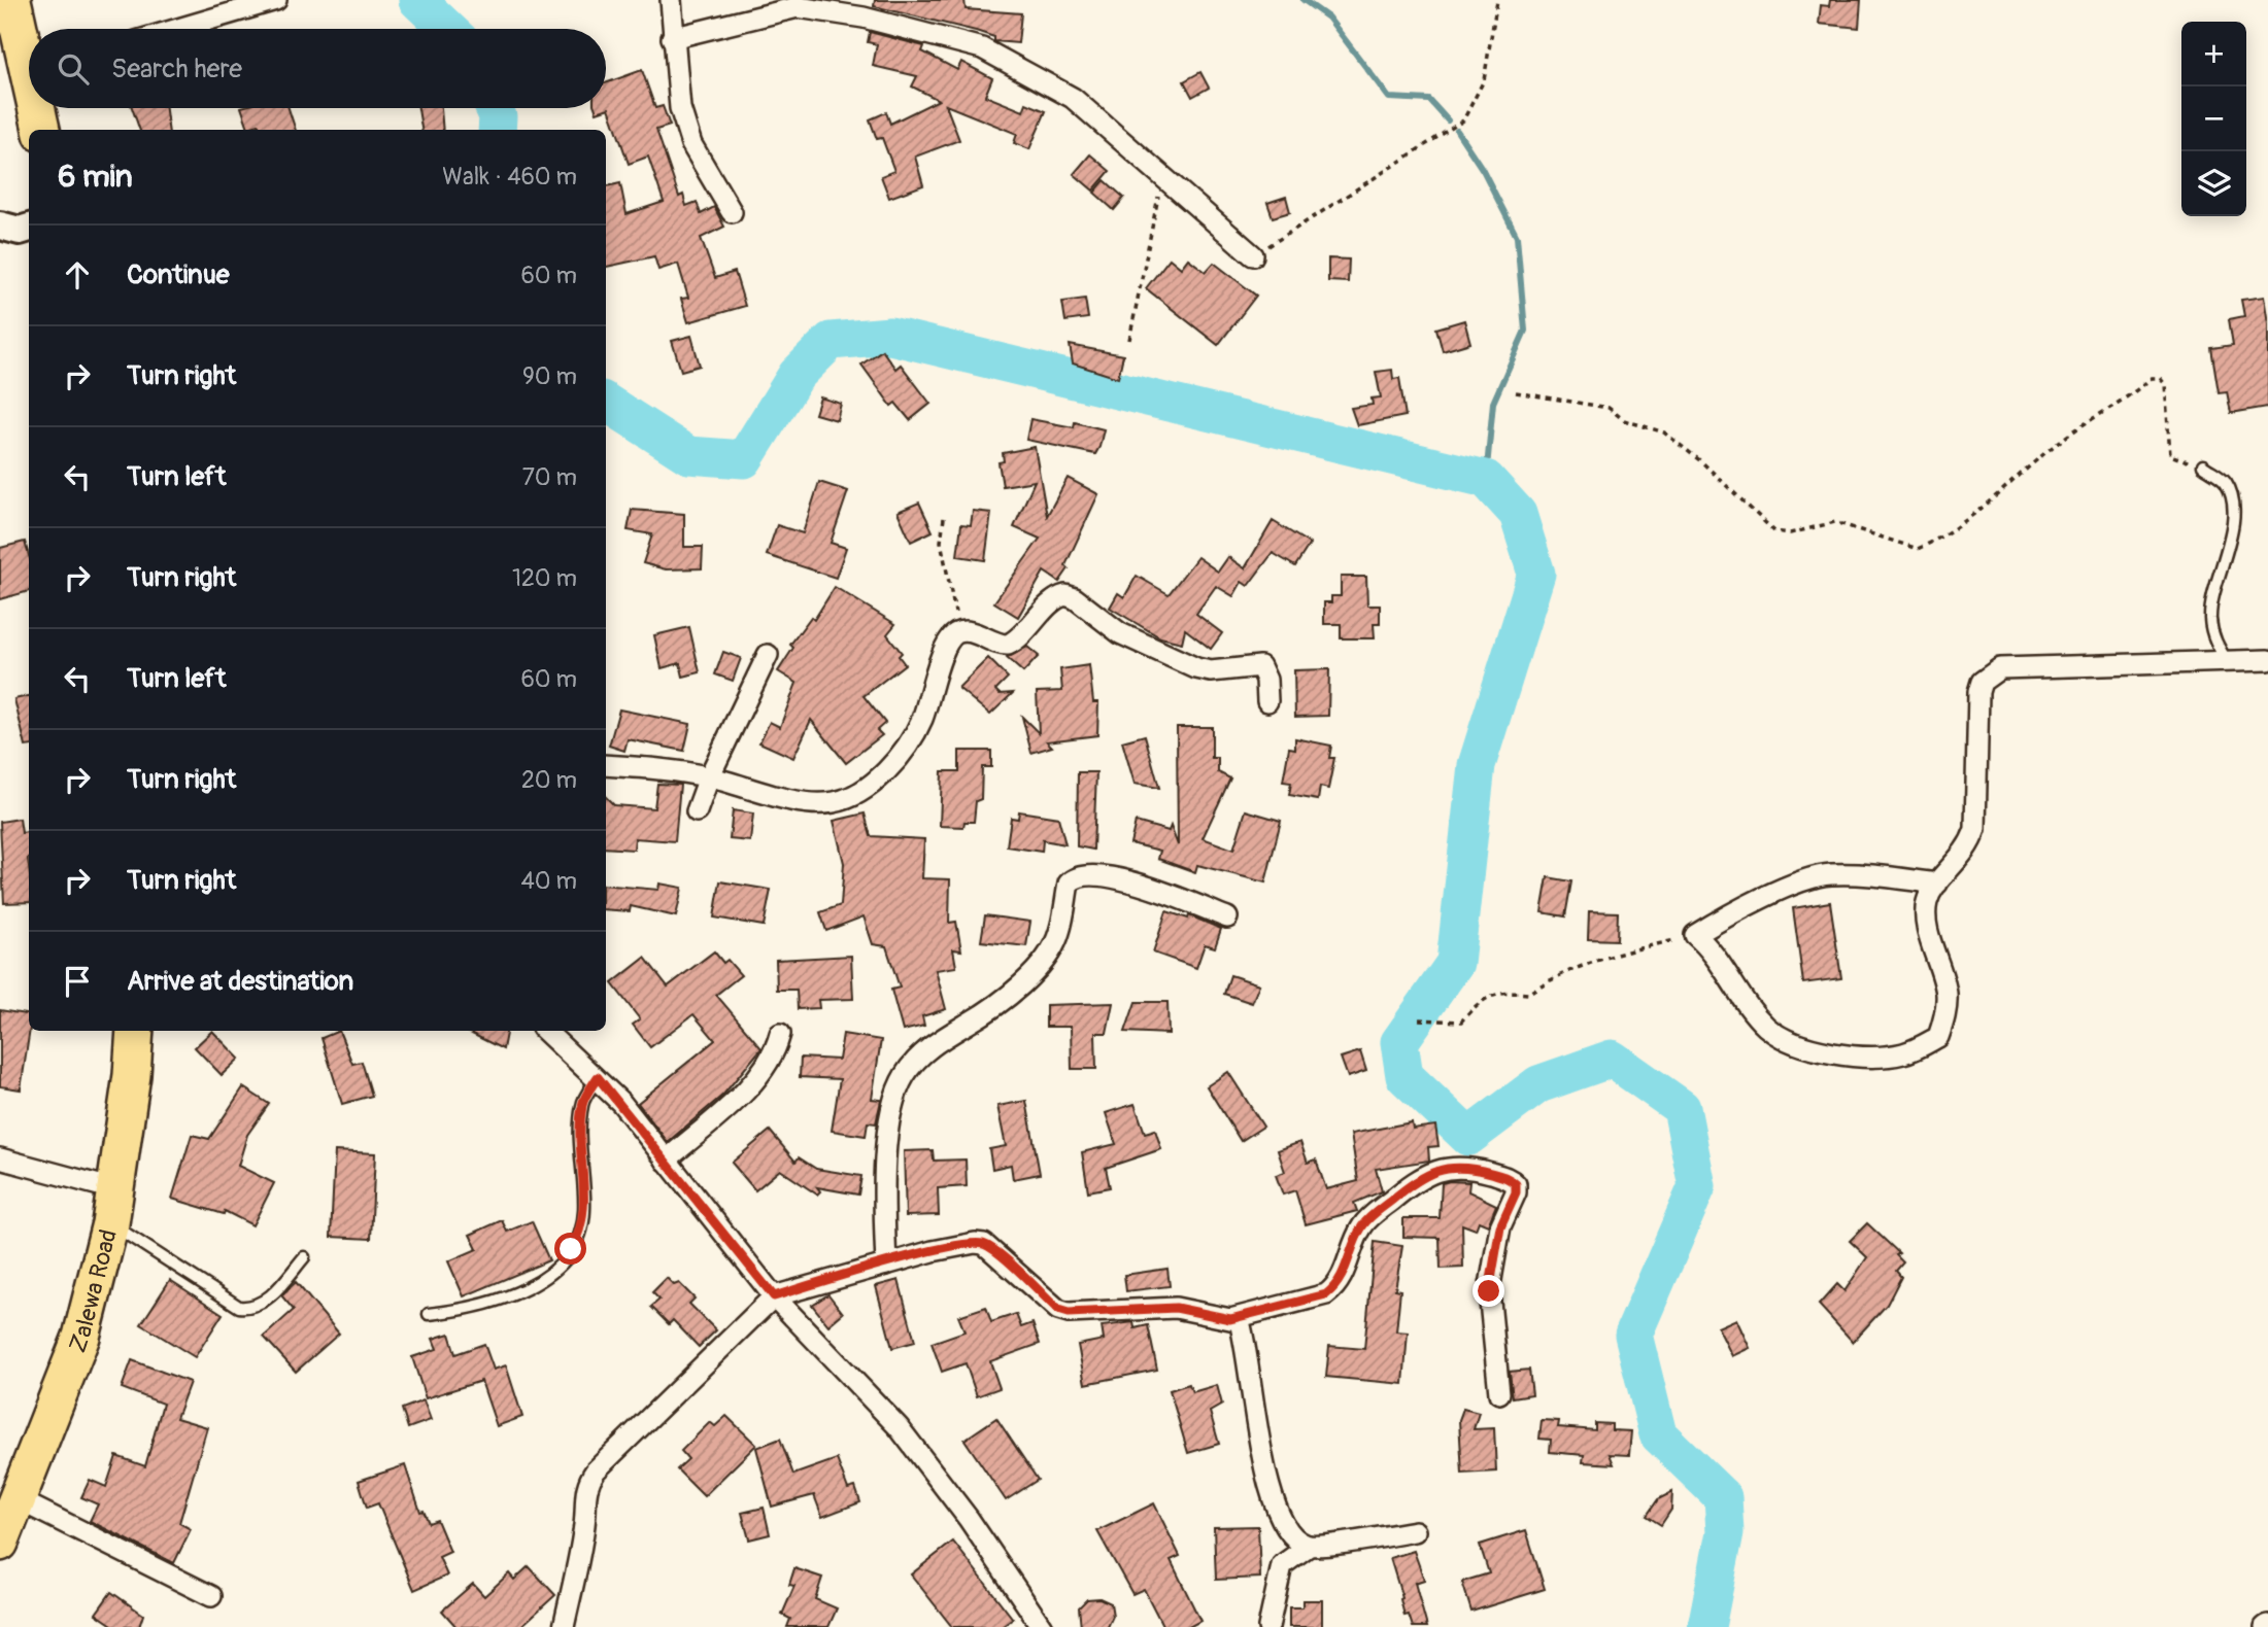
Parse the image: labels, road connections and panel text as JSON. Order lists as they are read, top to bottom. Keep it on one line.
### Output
{"streets":{"highway":["Zalewa Road"]},"page":{"map_buttons":["+","−"],"search":"Search here","heading":["6 min","Walk · 460 m"],"list":[["Continue","60 m"],["Turn right","90 m"],["Turn left","70 m"],["Turn right","120 m"],["Turn left","60 m"],["Turn right","20 m"],["Turn right","40 m"],"Arrive at destination"]}}
